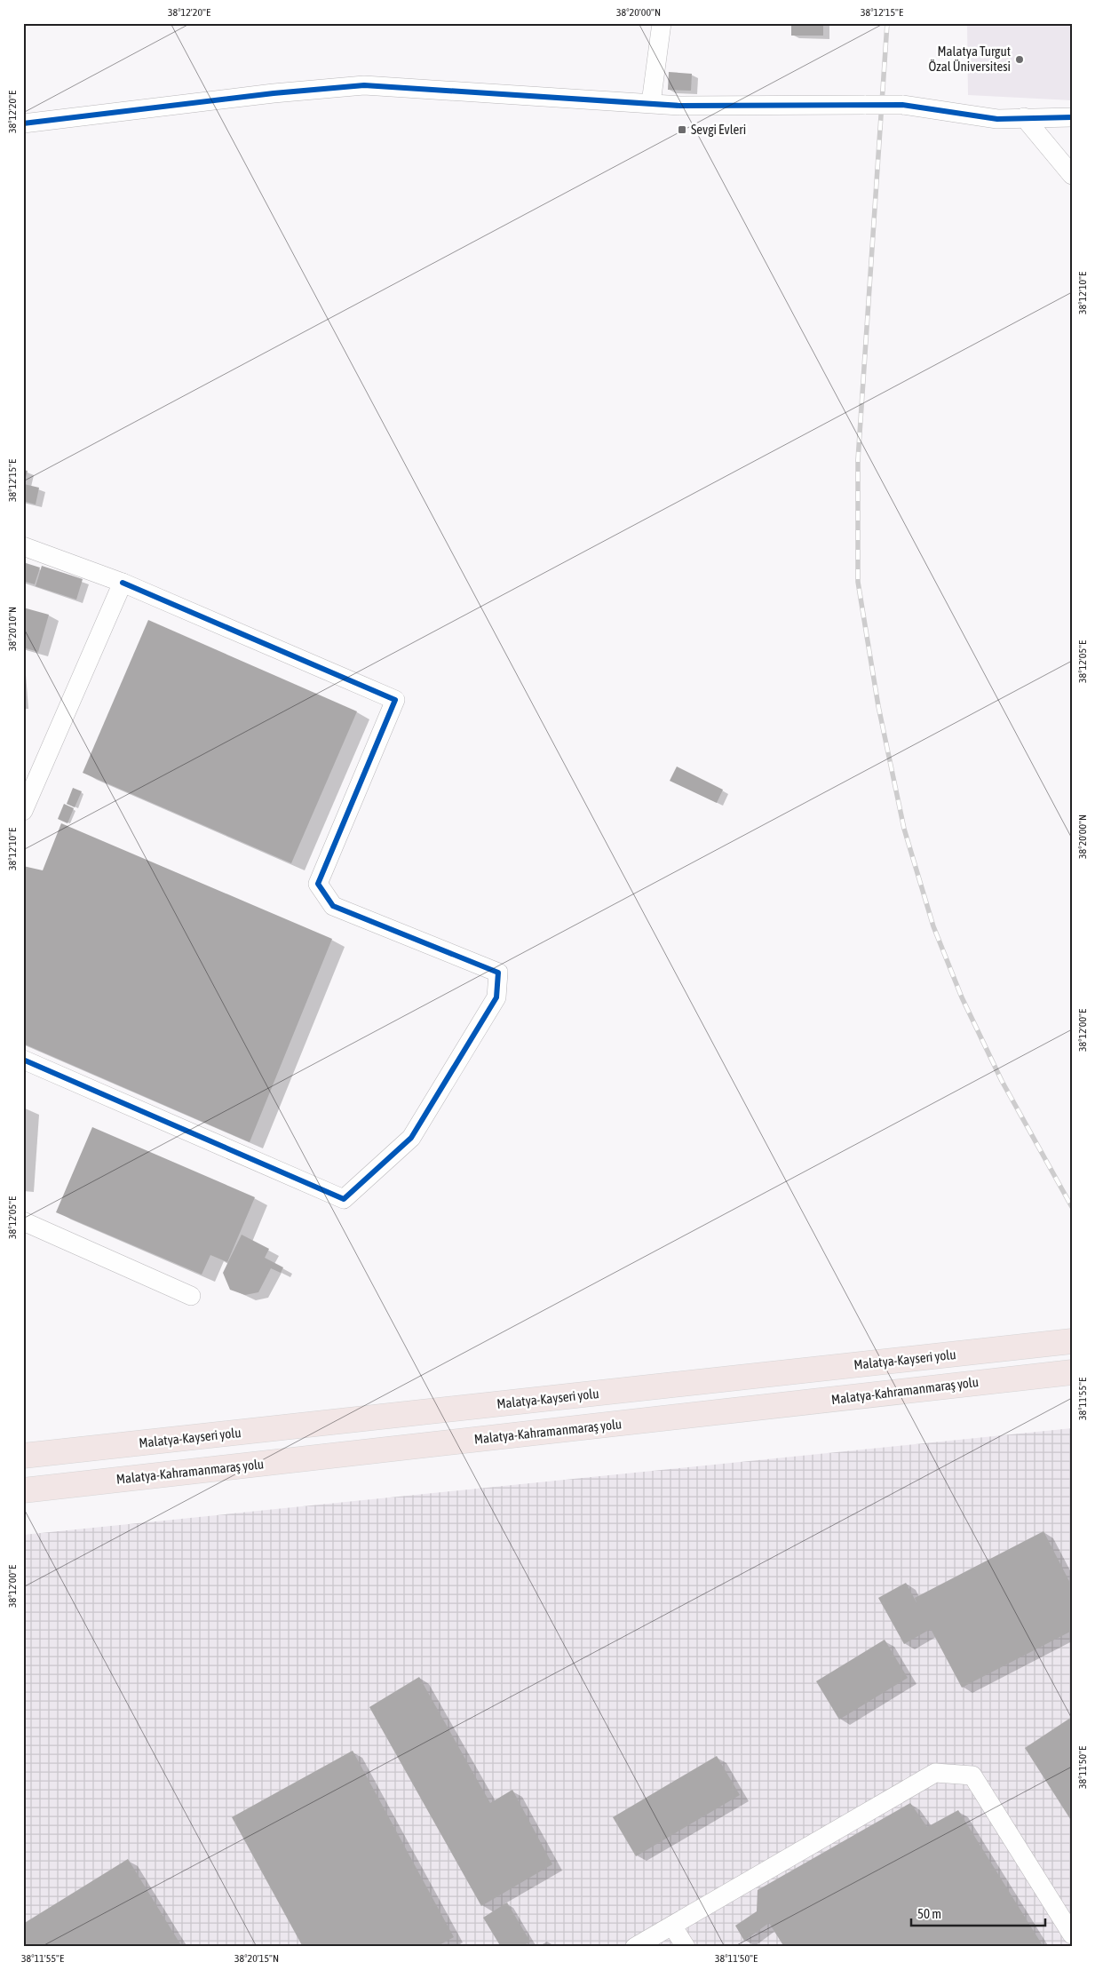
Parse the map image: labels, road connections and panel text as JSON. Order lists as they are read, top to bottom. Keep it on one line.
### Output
{"streets":{"highway":["Malatya-Kayseri yolu","Malatya-Kahramanmaraş yolu"]},"places":{"other":["Malatya Turgut Özal Üniversitesi"],"transit":["Sevgi Evleri"]},"scale_bar":"50 m","coordinates":["38°12'20\"E","38°20'00\"N","38°12'15\"E","38°12'10\"E","38°20'10\"N","38°12'05\"E","38°12'00\"E","38°11'55\"E","38°11'50\"E","38°20'15\"N"]}
